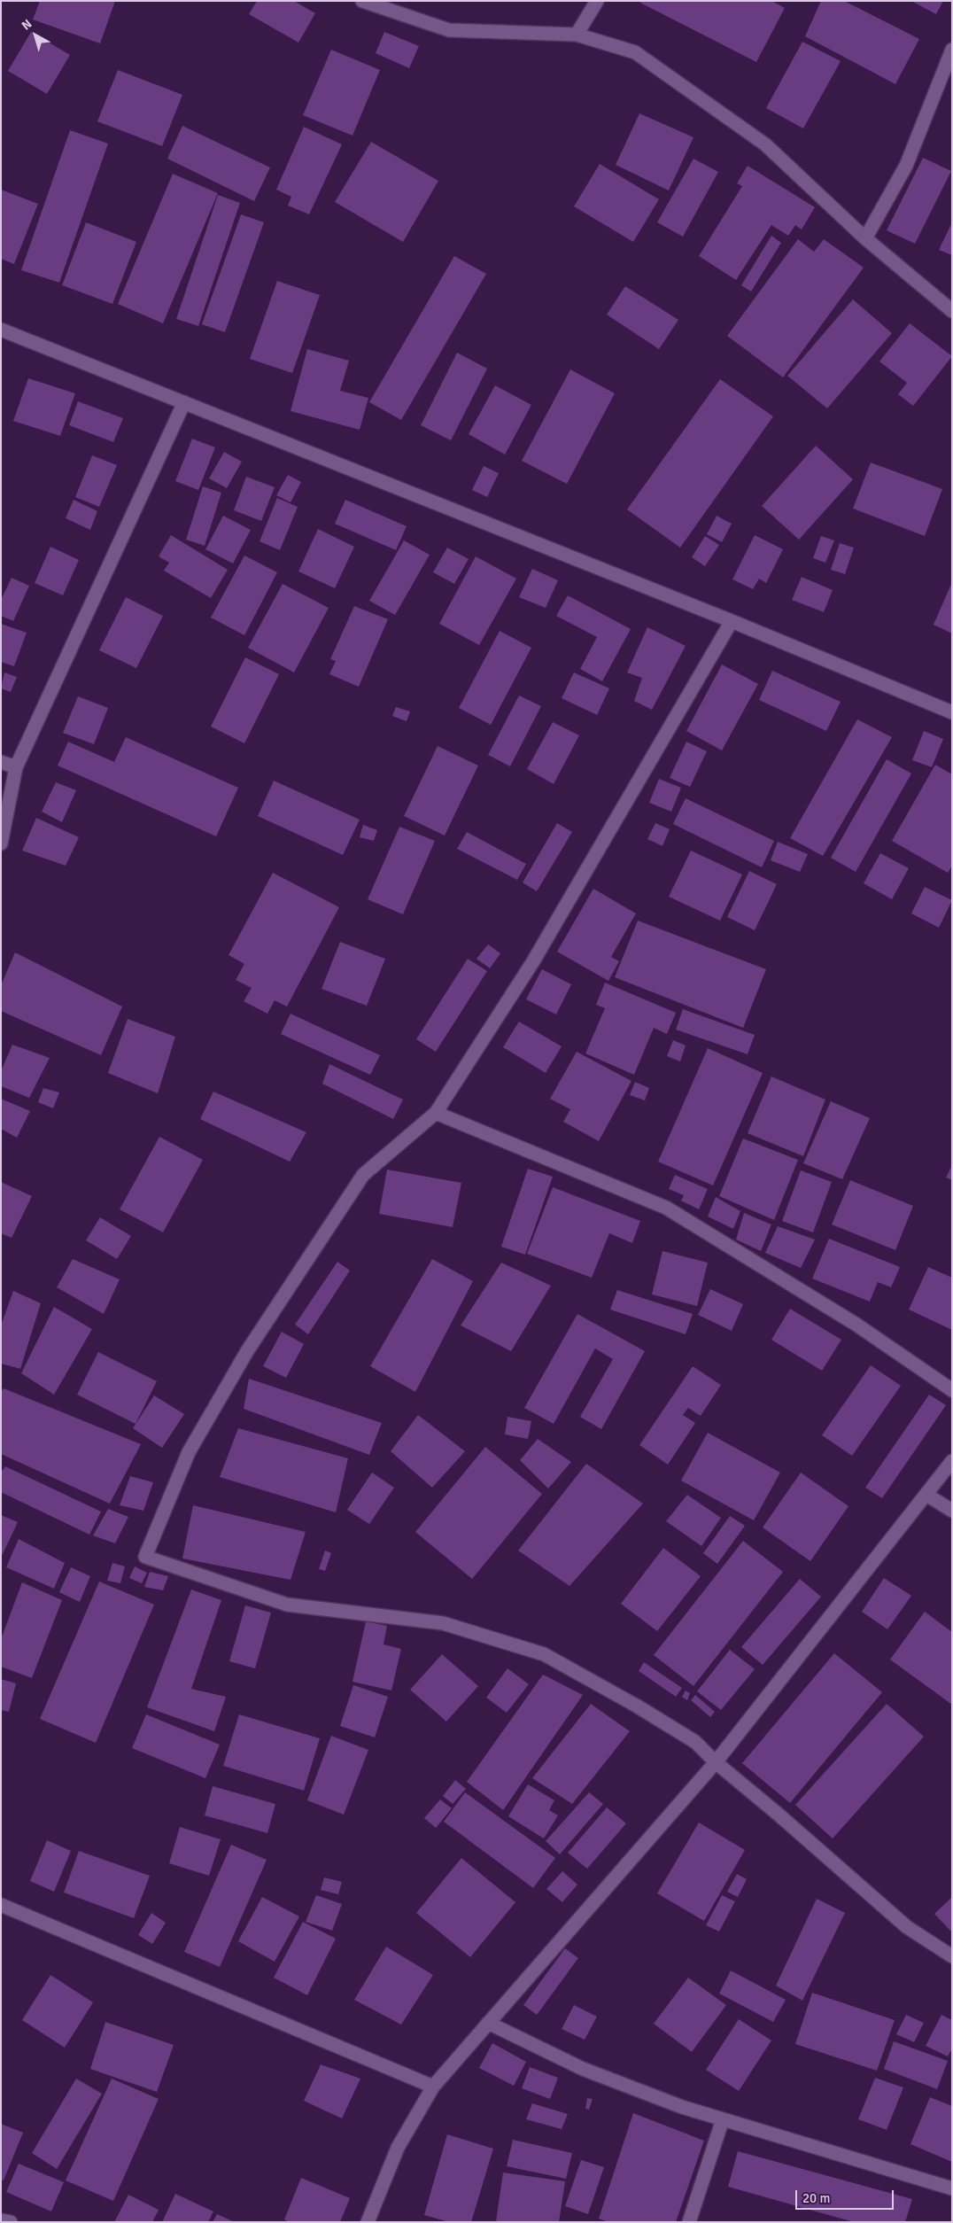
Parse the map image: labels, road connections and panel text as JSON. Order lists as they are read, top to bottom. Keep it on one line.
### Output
{"scale_bar":"20 m","north":"top left"}
